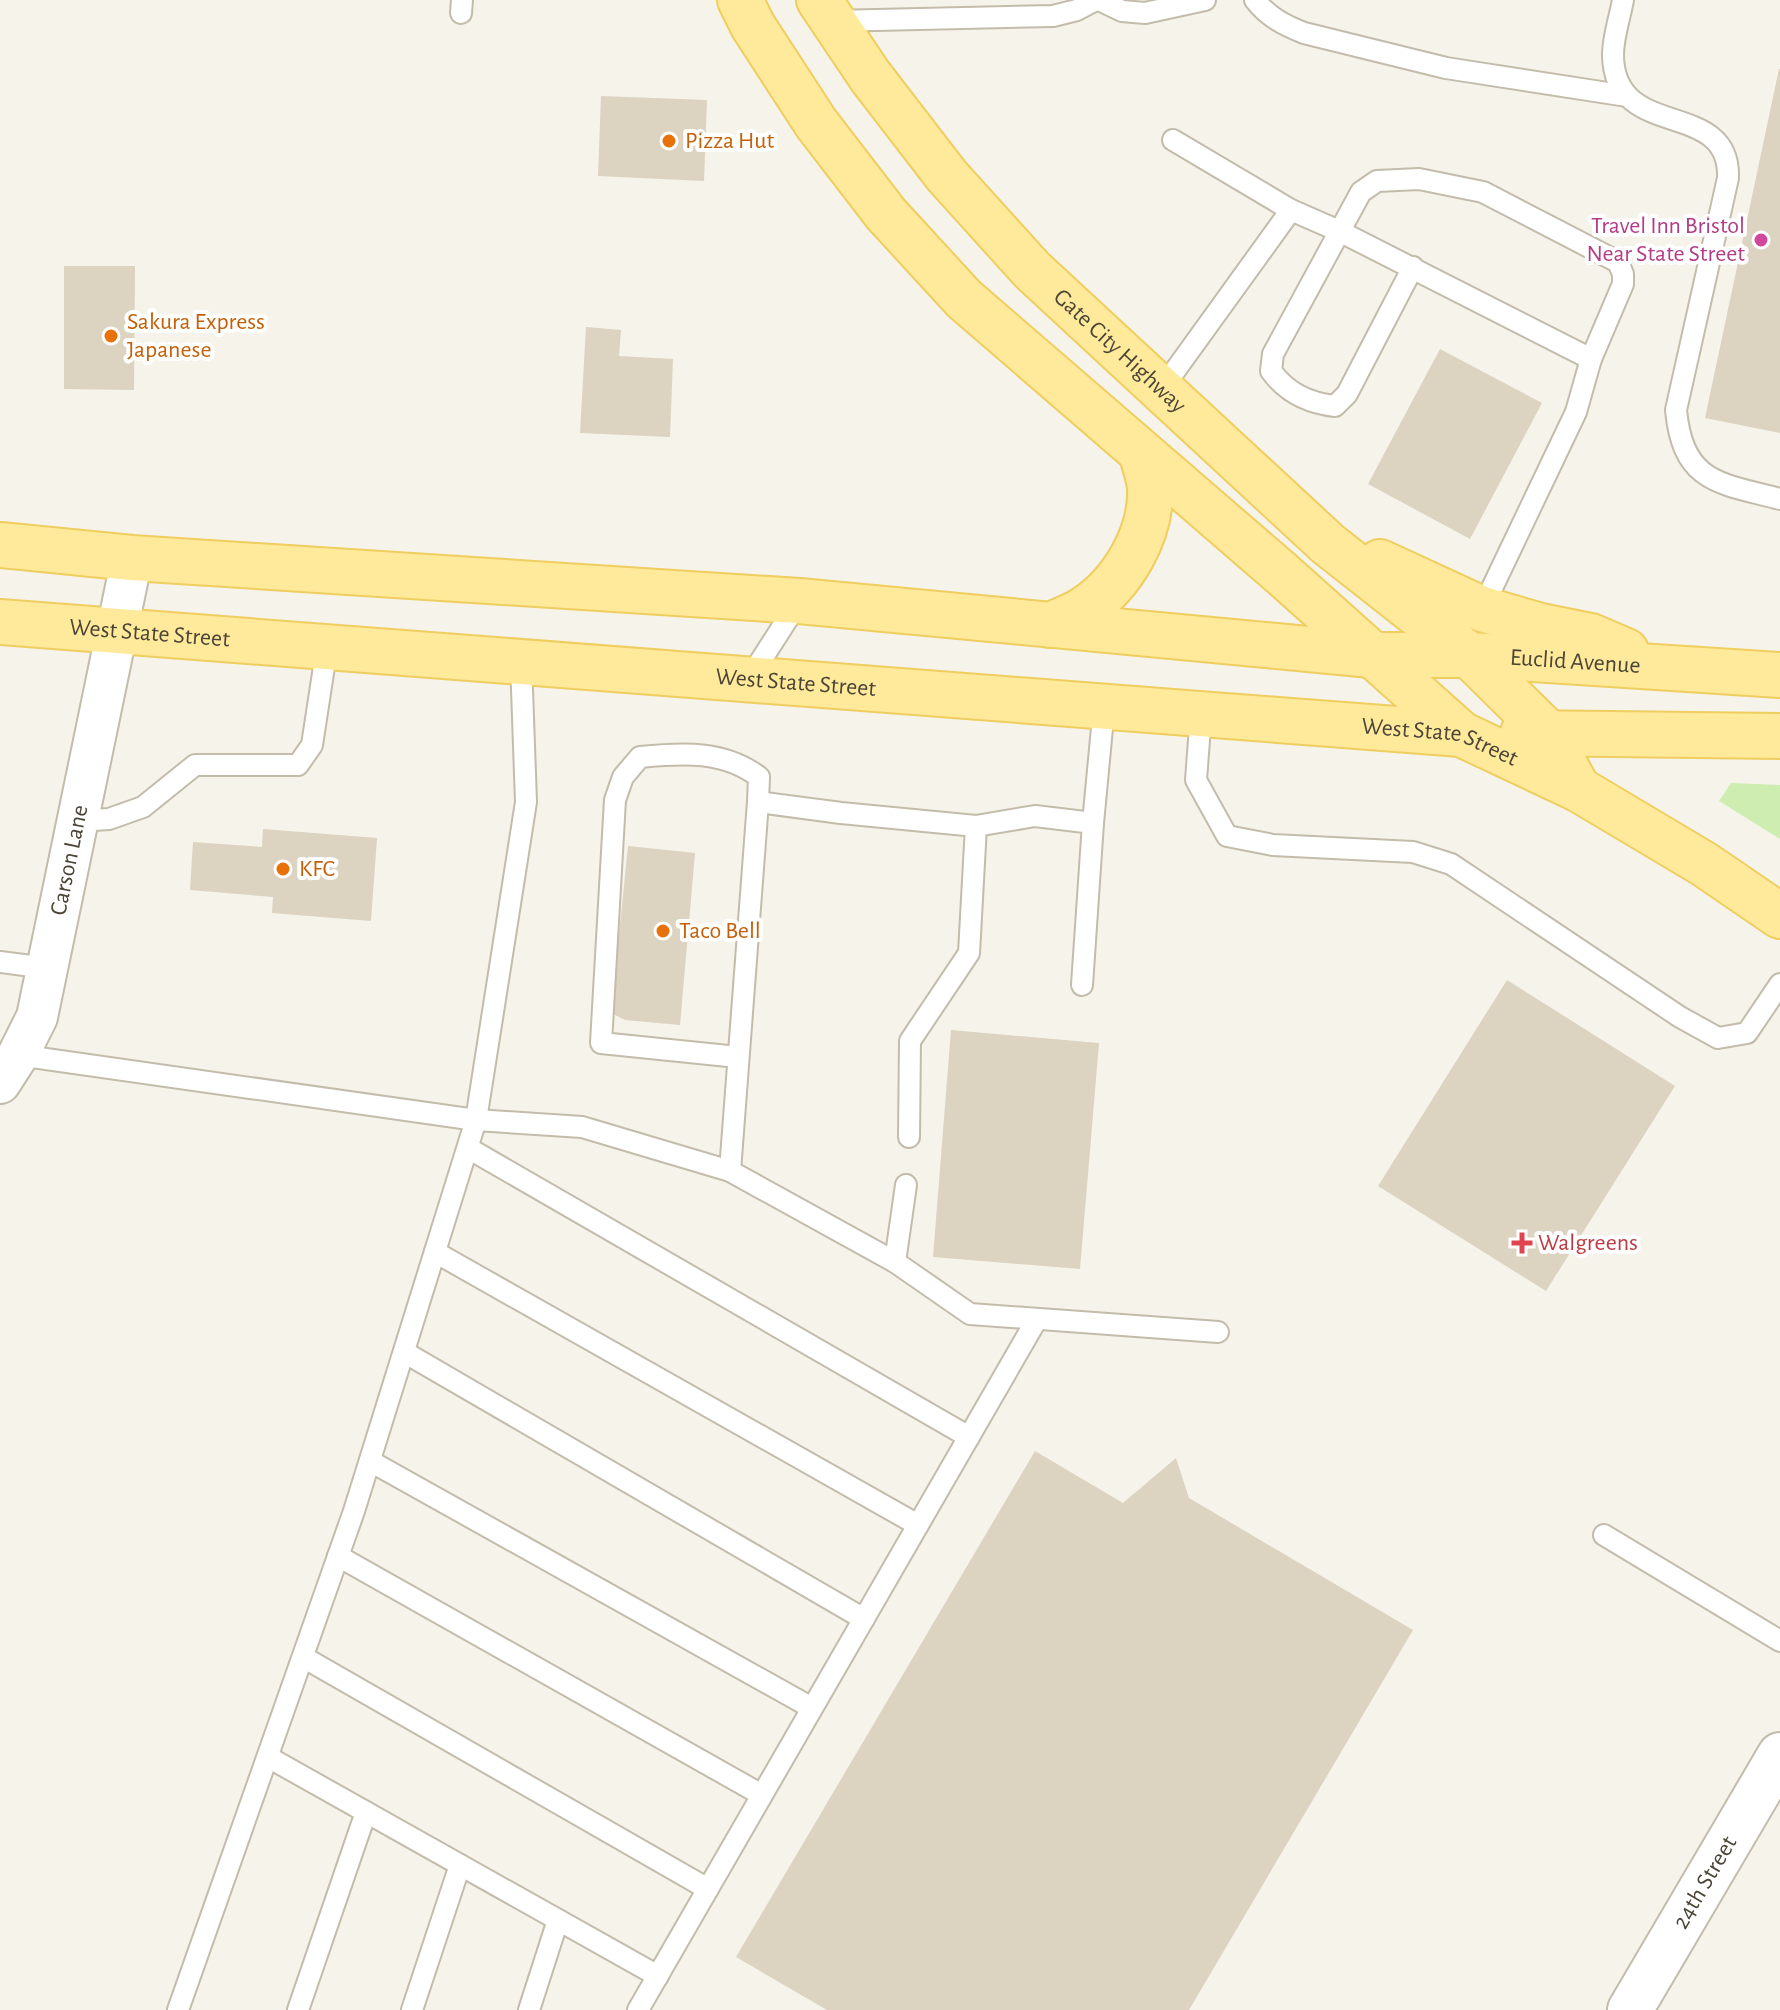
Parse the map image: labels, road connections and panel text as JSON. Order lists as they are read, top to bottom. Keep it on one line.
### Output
{"streets":{"main road":["Gate City Highway","West State Street","Euclid Avenue"],"street":["Carson Lane","24th Street"]},"crossings":[["Gate City Highway","West State Street"],["Gate City Highway","Euclid Avenue"],["West State Street","Euclid Avenue"],["West State Street","Carson Lane"]],"places":{"other":["Pizza Hut","Travel Inn Bristol Near State Street","Sakura Express Japanese","KFC","Taco Bell"],"health":["Walgreens"]}}
